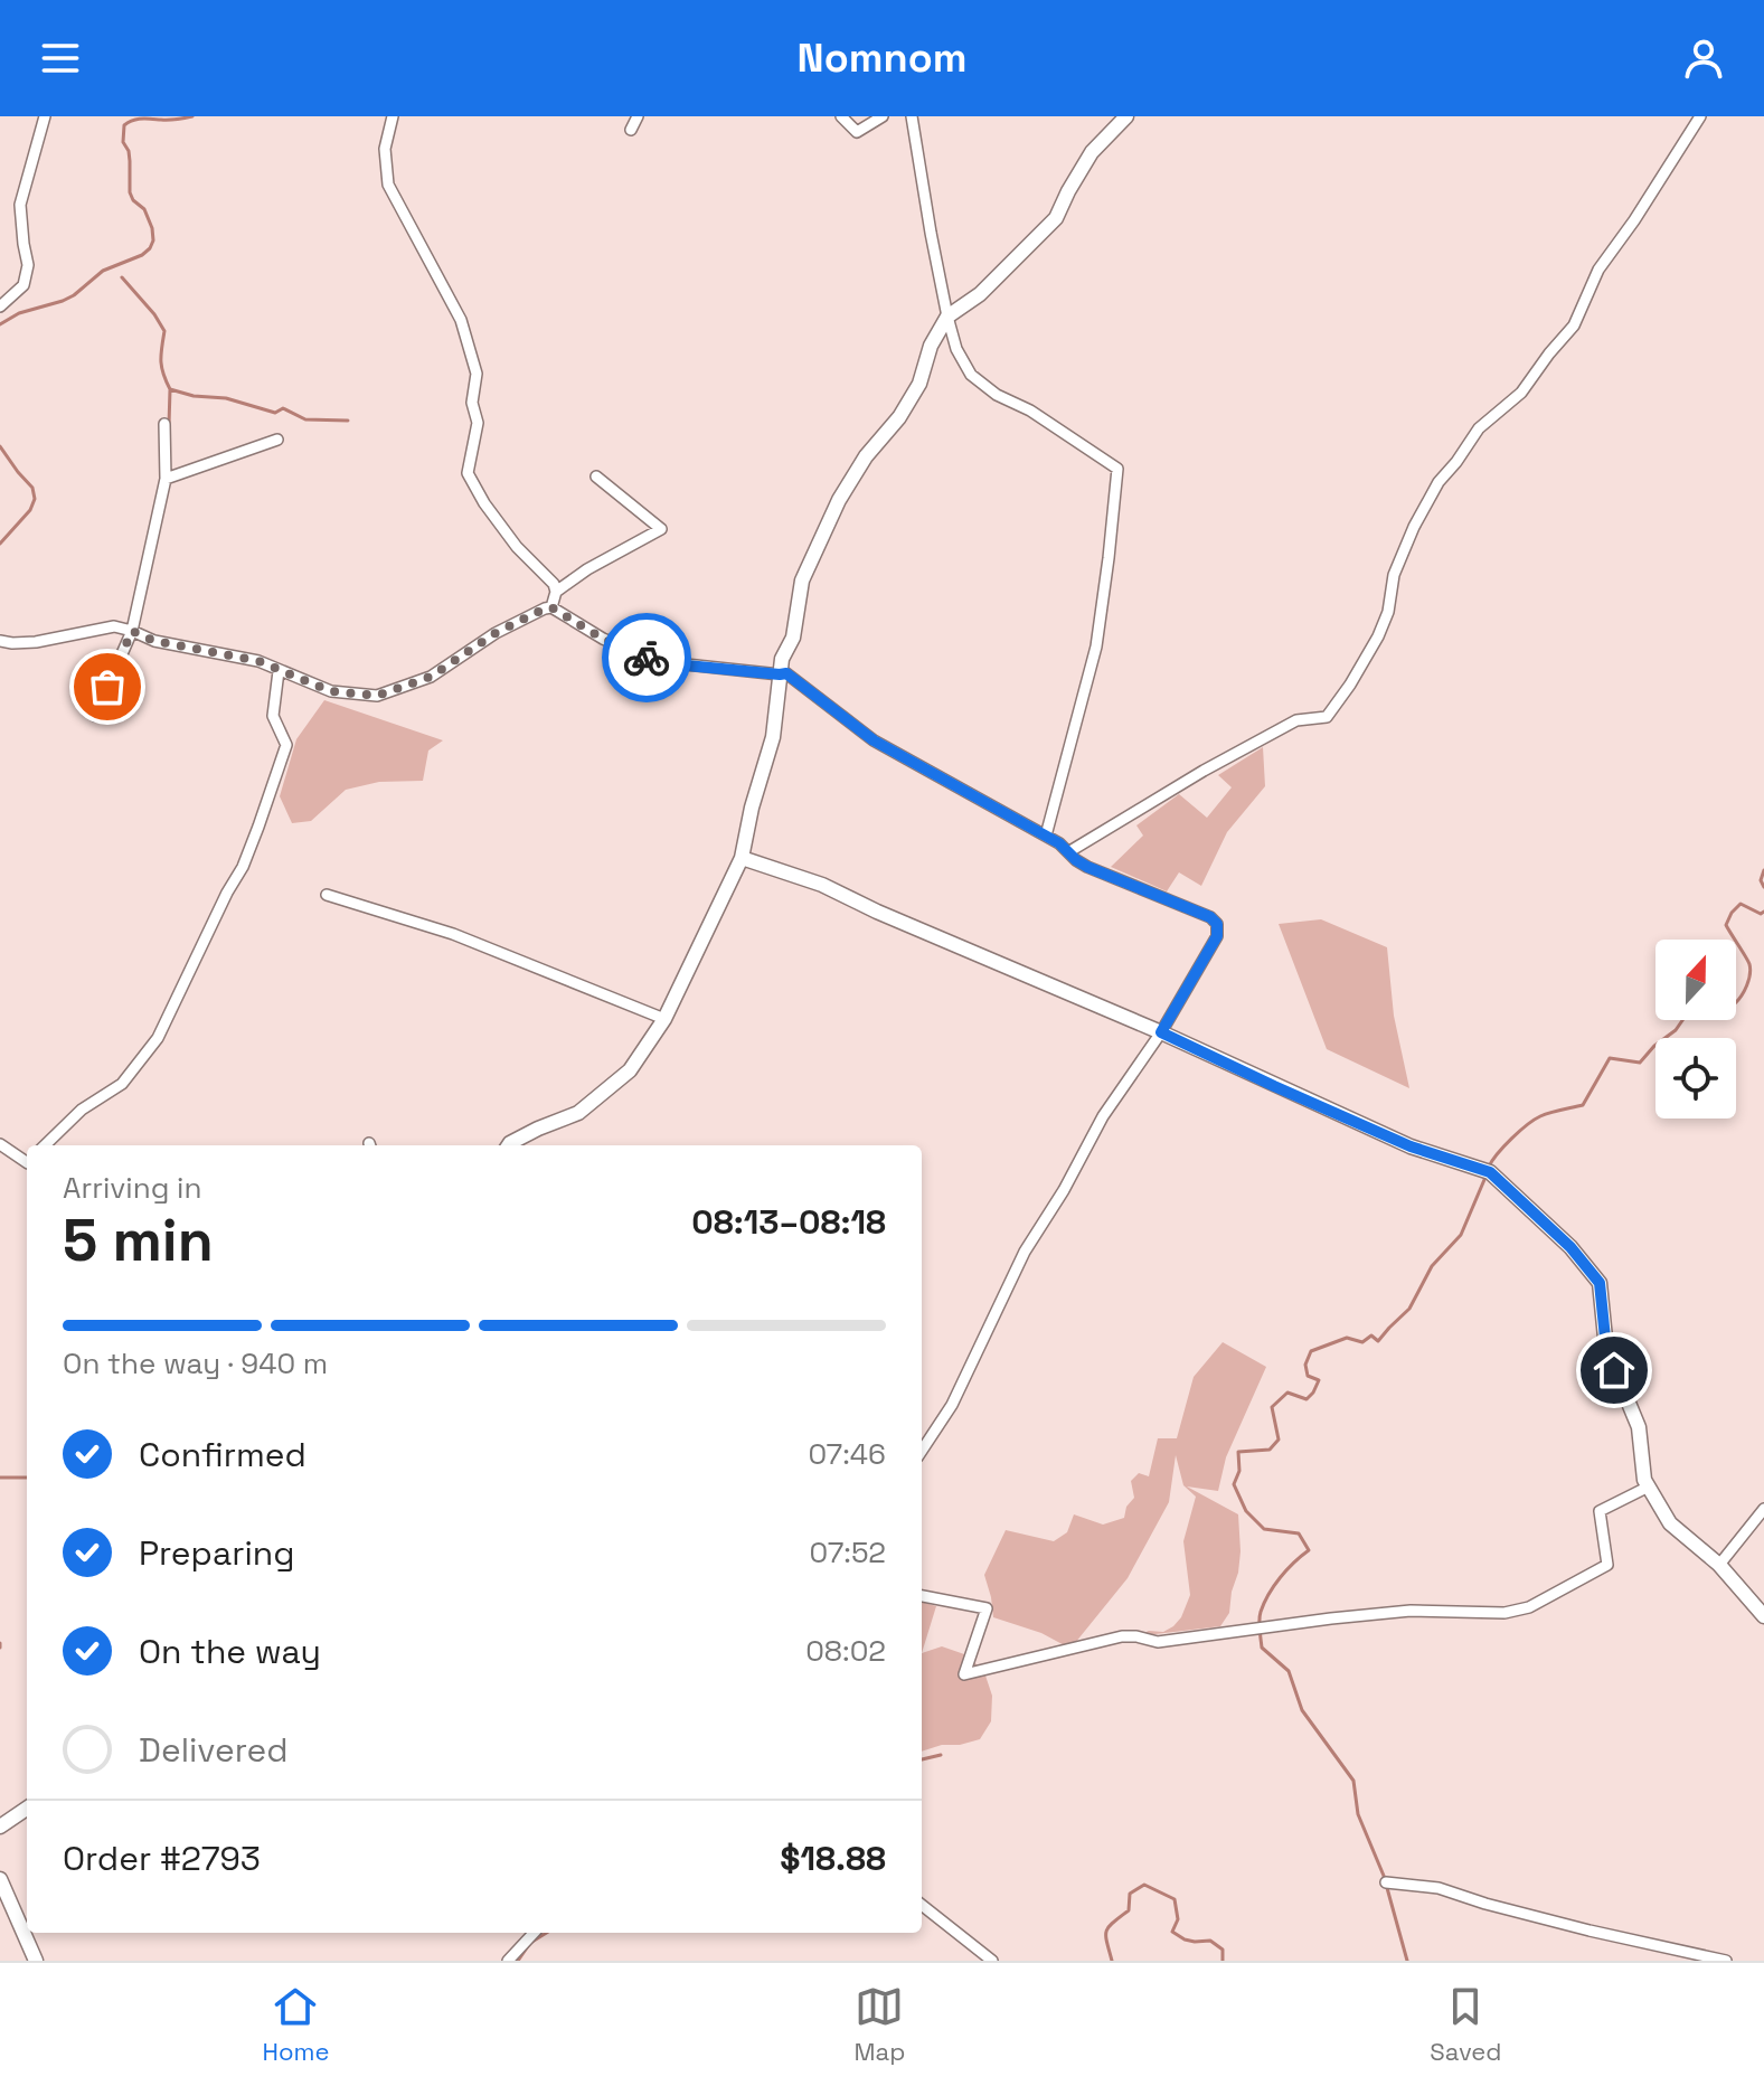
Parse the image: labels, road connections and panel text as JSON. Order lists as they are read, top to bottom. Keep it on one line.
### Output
{"north":"top","page":{"header":"Nomnom","heading":["5 min","Arriving in","08:13–08:18"],"panel":["Order #2793","$18.88"],"bar":"On the way · 940 m","list":[["Confirmed","07:46"],["Preparing","07:52"],["On the way","08:02"],"Delivered"],"tabs":["Home","Map","Saved"]}}
